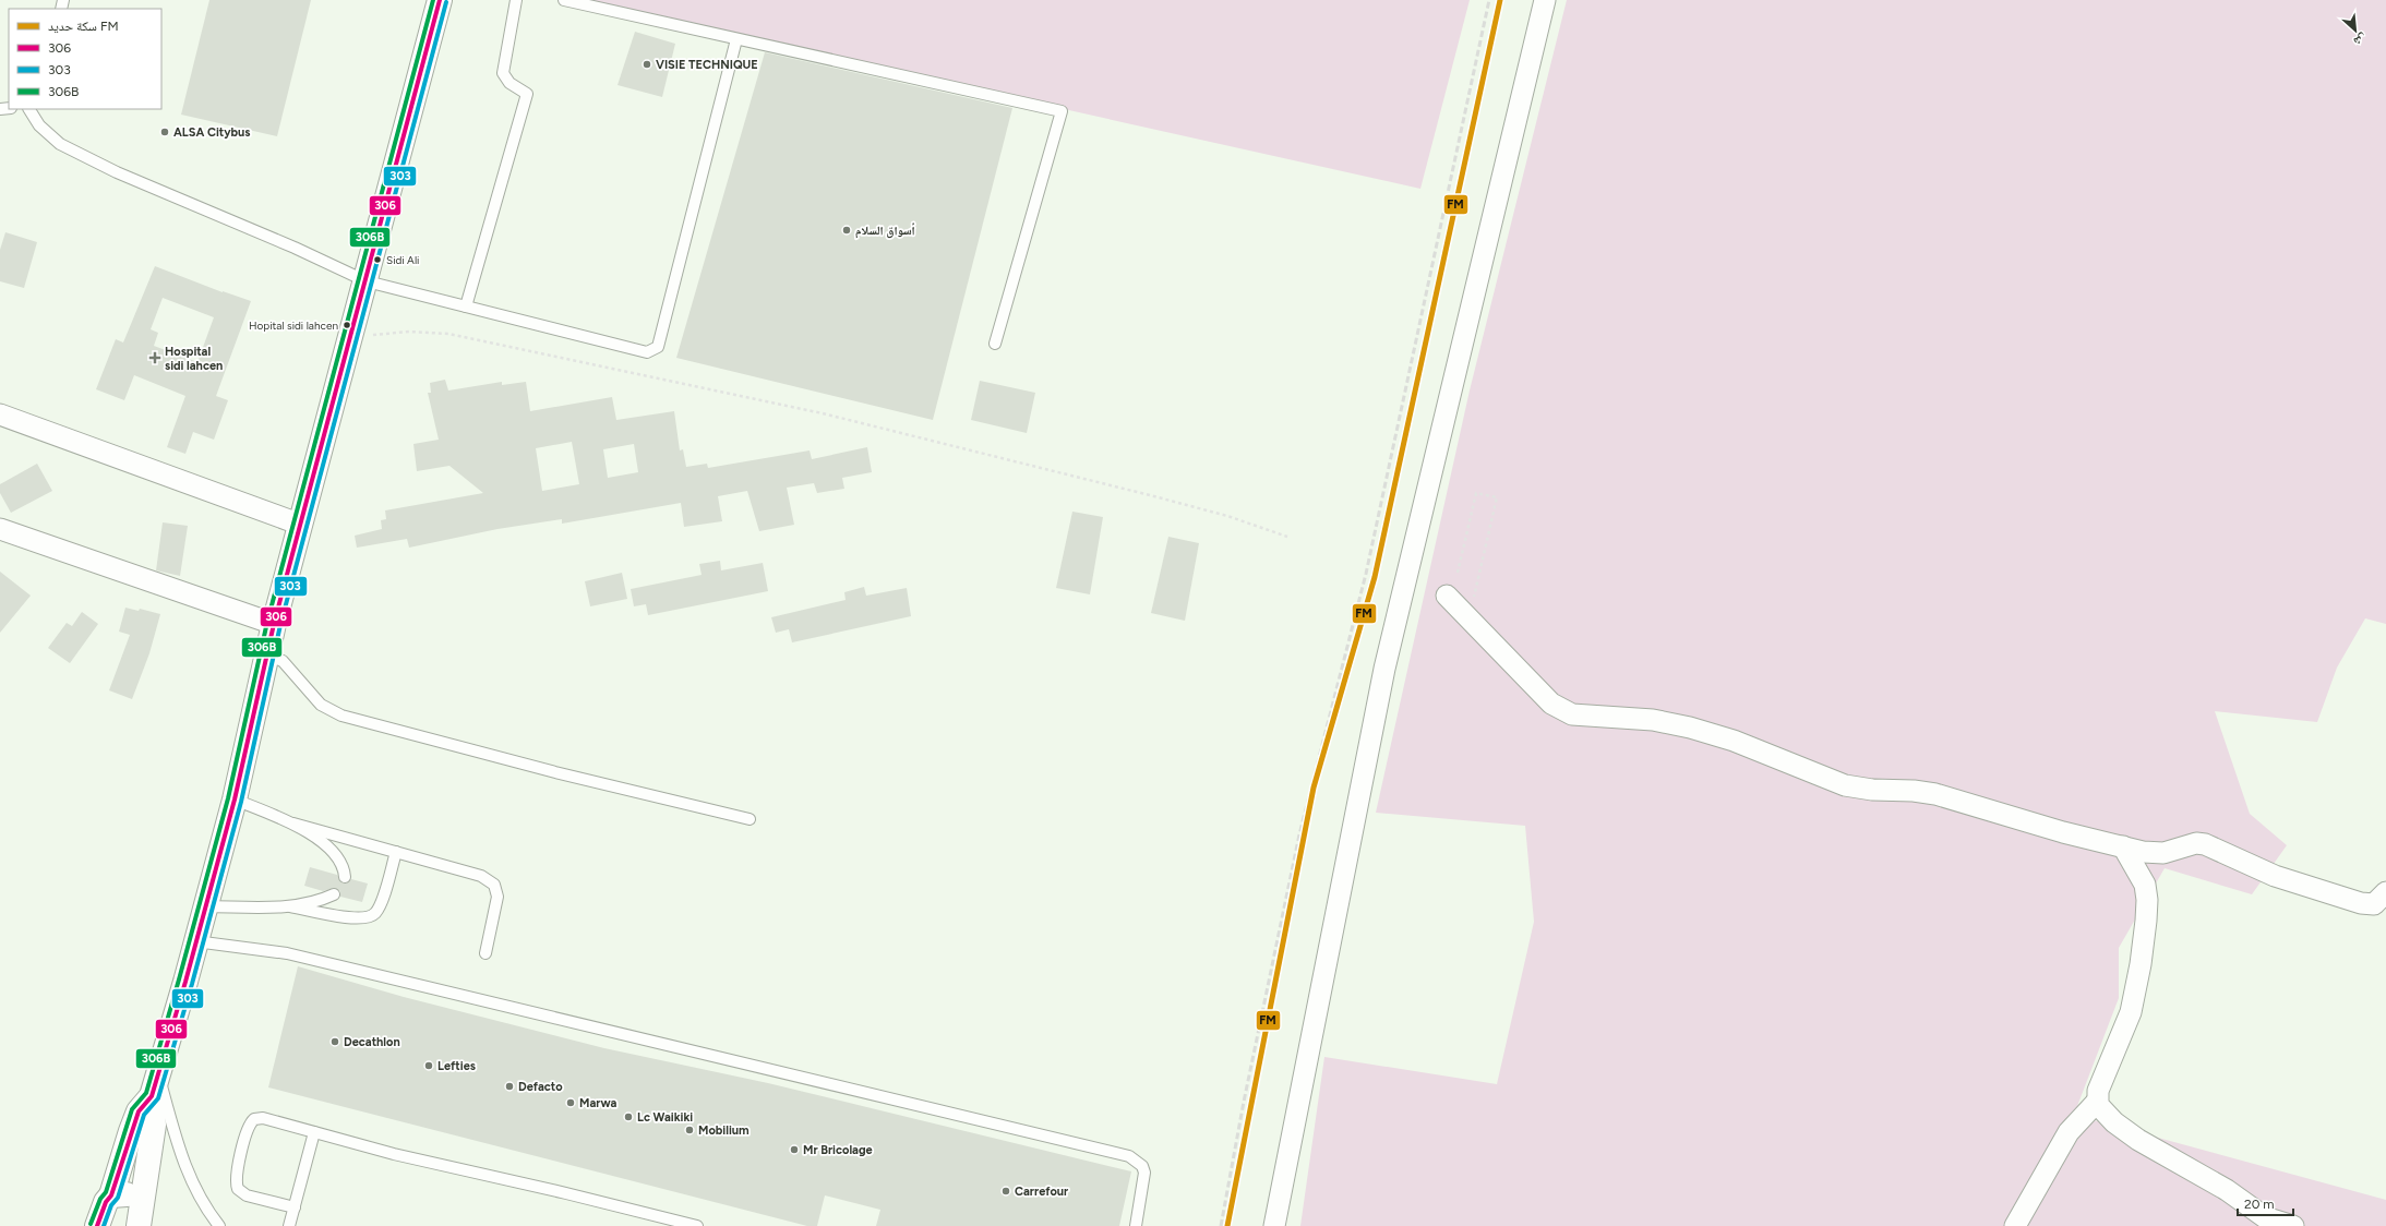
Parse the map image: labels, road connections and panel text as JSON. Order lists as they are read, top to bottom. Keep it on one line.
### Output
{"places":{"other":["VISIE TECHNIQUE","ALSA Citybus","أسواق السلام","Sidi Ali","Hopital sidi lahcen","Decathlon","Lefties","Defacto","Marwa","Lc Waikiki","Mobilium","Mr Bricolage","Carrefour"],"health":["Hospital sidi lahcen"]},"lines":["rail line FM","transit line 306","transit line 306B","transit line 303"],"legend":["سكة حديد FM","306","303","306B"],"scale_bar":"20 m","north":"bottom right"}
